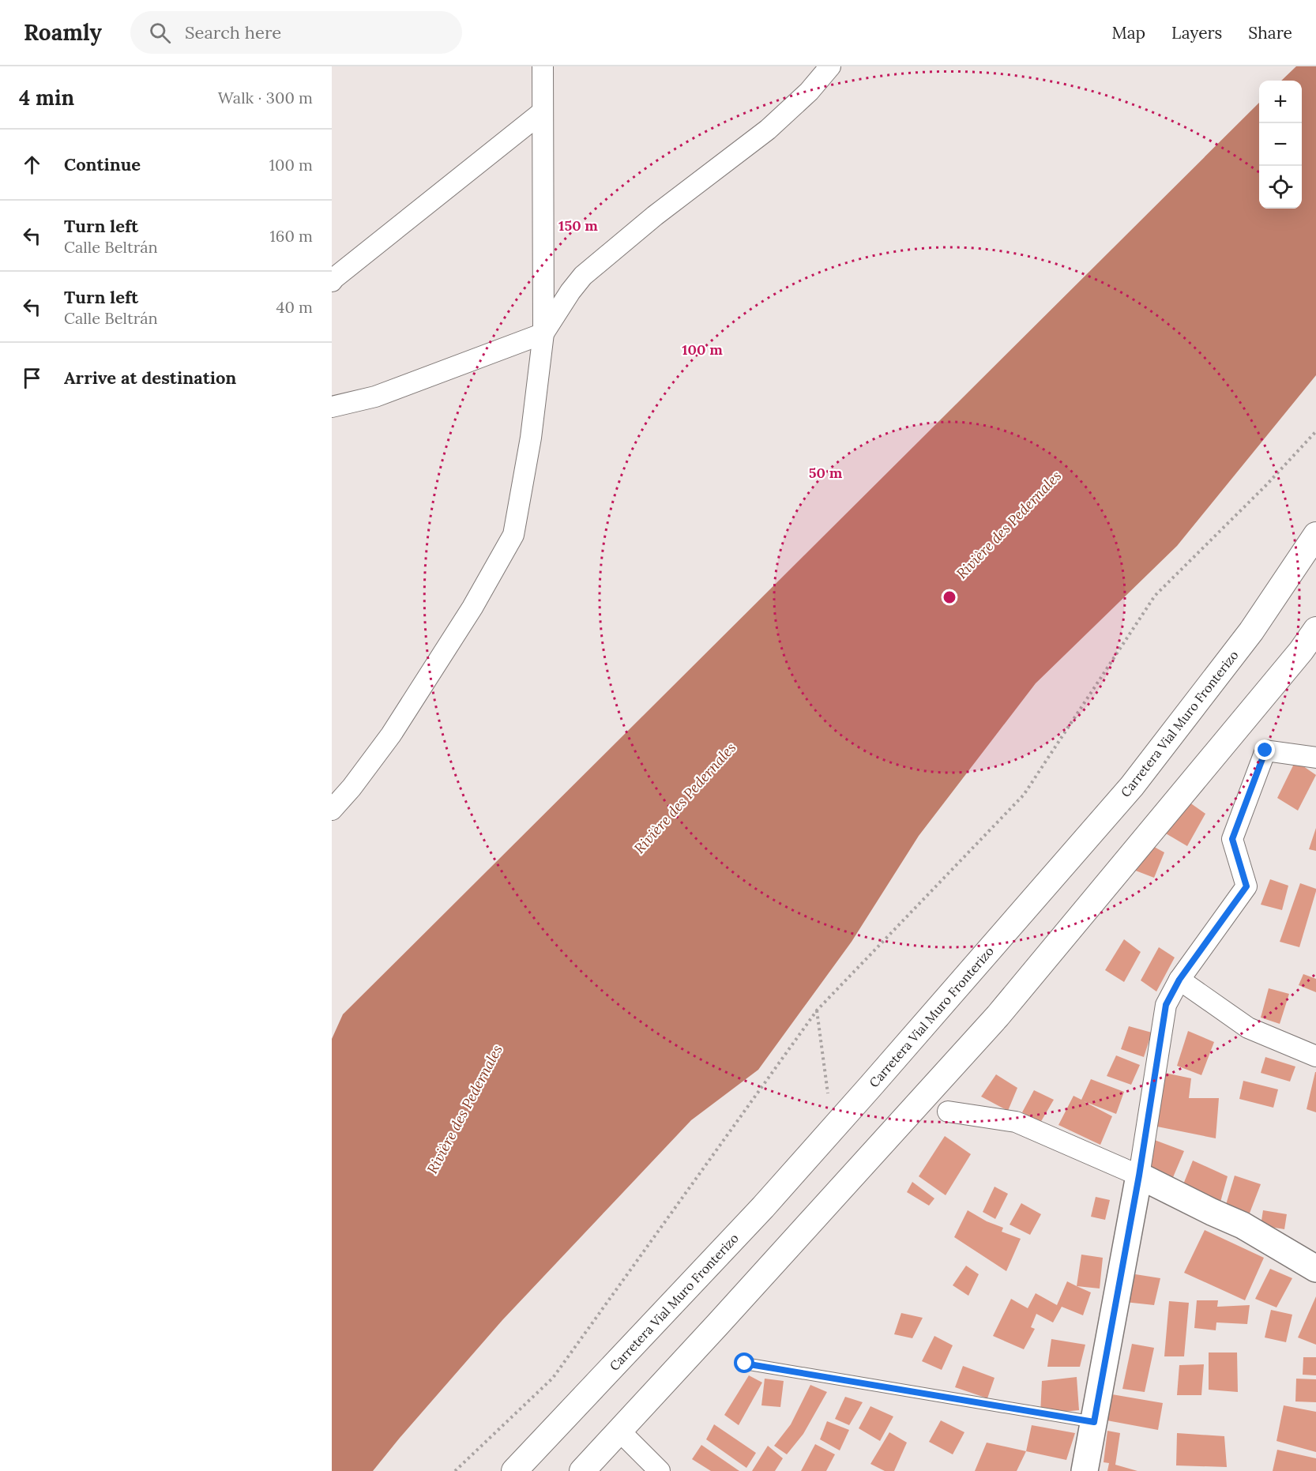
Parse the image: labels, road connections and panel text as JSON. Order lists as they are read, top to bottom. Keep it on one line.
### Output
{"streets":{"street":["Carretera Vial Muro Fronterizo"]},"water":["Rivière des Pedernales"],"page":{"header":"Roamly","search":"Search here","nav":["Map","Layers","Share"],"heading":["4 min","Walk · 300 m"],"map_buttons":["+","−"],"list":[["Continue","100 m"],["Turn left","Calle Beltrán","160 m"],["Turn left","Calle Beltrán","40 m"],"Arrive at destination"]},"rings":["150 m","100 m","50 m"]}
